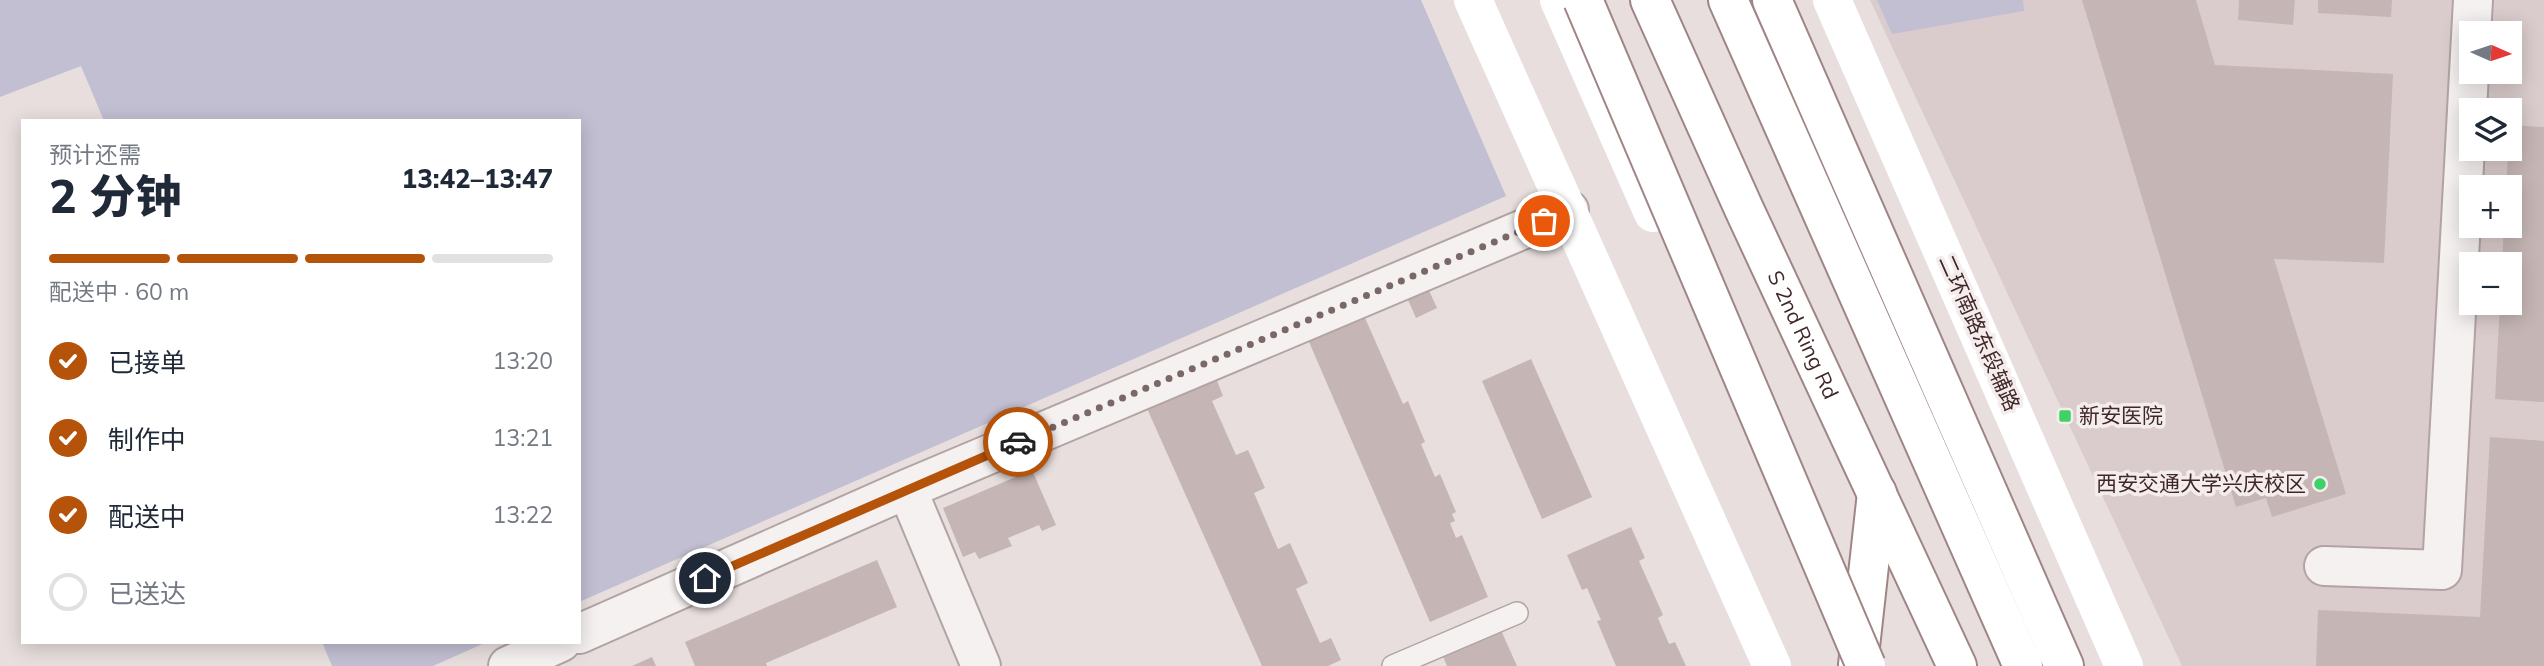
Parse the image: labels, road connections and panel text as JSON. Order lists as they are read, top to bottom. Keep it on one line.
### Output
{"streets":{"main road":["二环南路东段辅路","S 2nd Ring Rd"]},"places":{"transit":["新安医院"],"other":["西安交通大学兴庆校区"]},"north":"right","page":{"map_buttons":["+","−"],"heading":["2 分钟","预计还需","13:42–13:47"],"bar":"配送中 · 60 m","list":[["已接单","13:20"],["制作中","13:21"],["配送中","13:22"],"已送达"]}}
